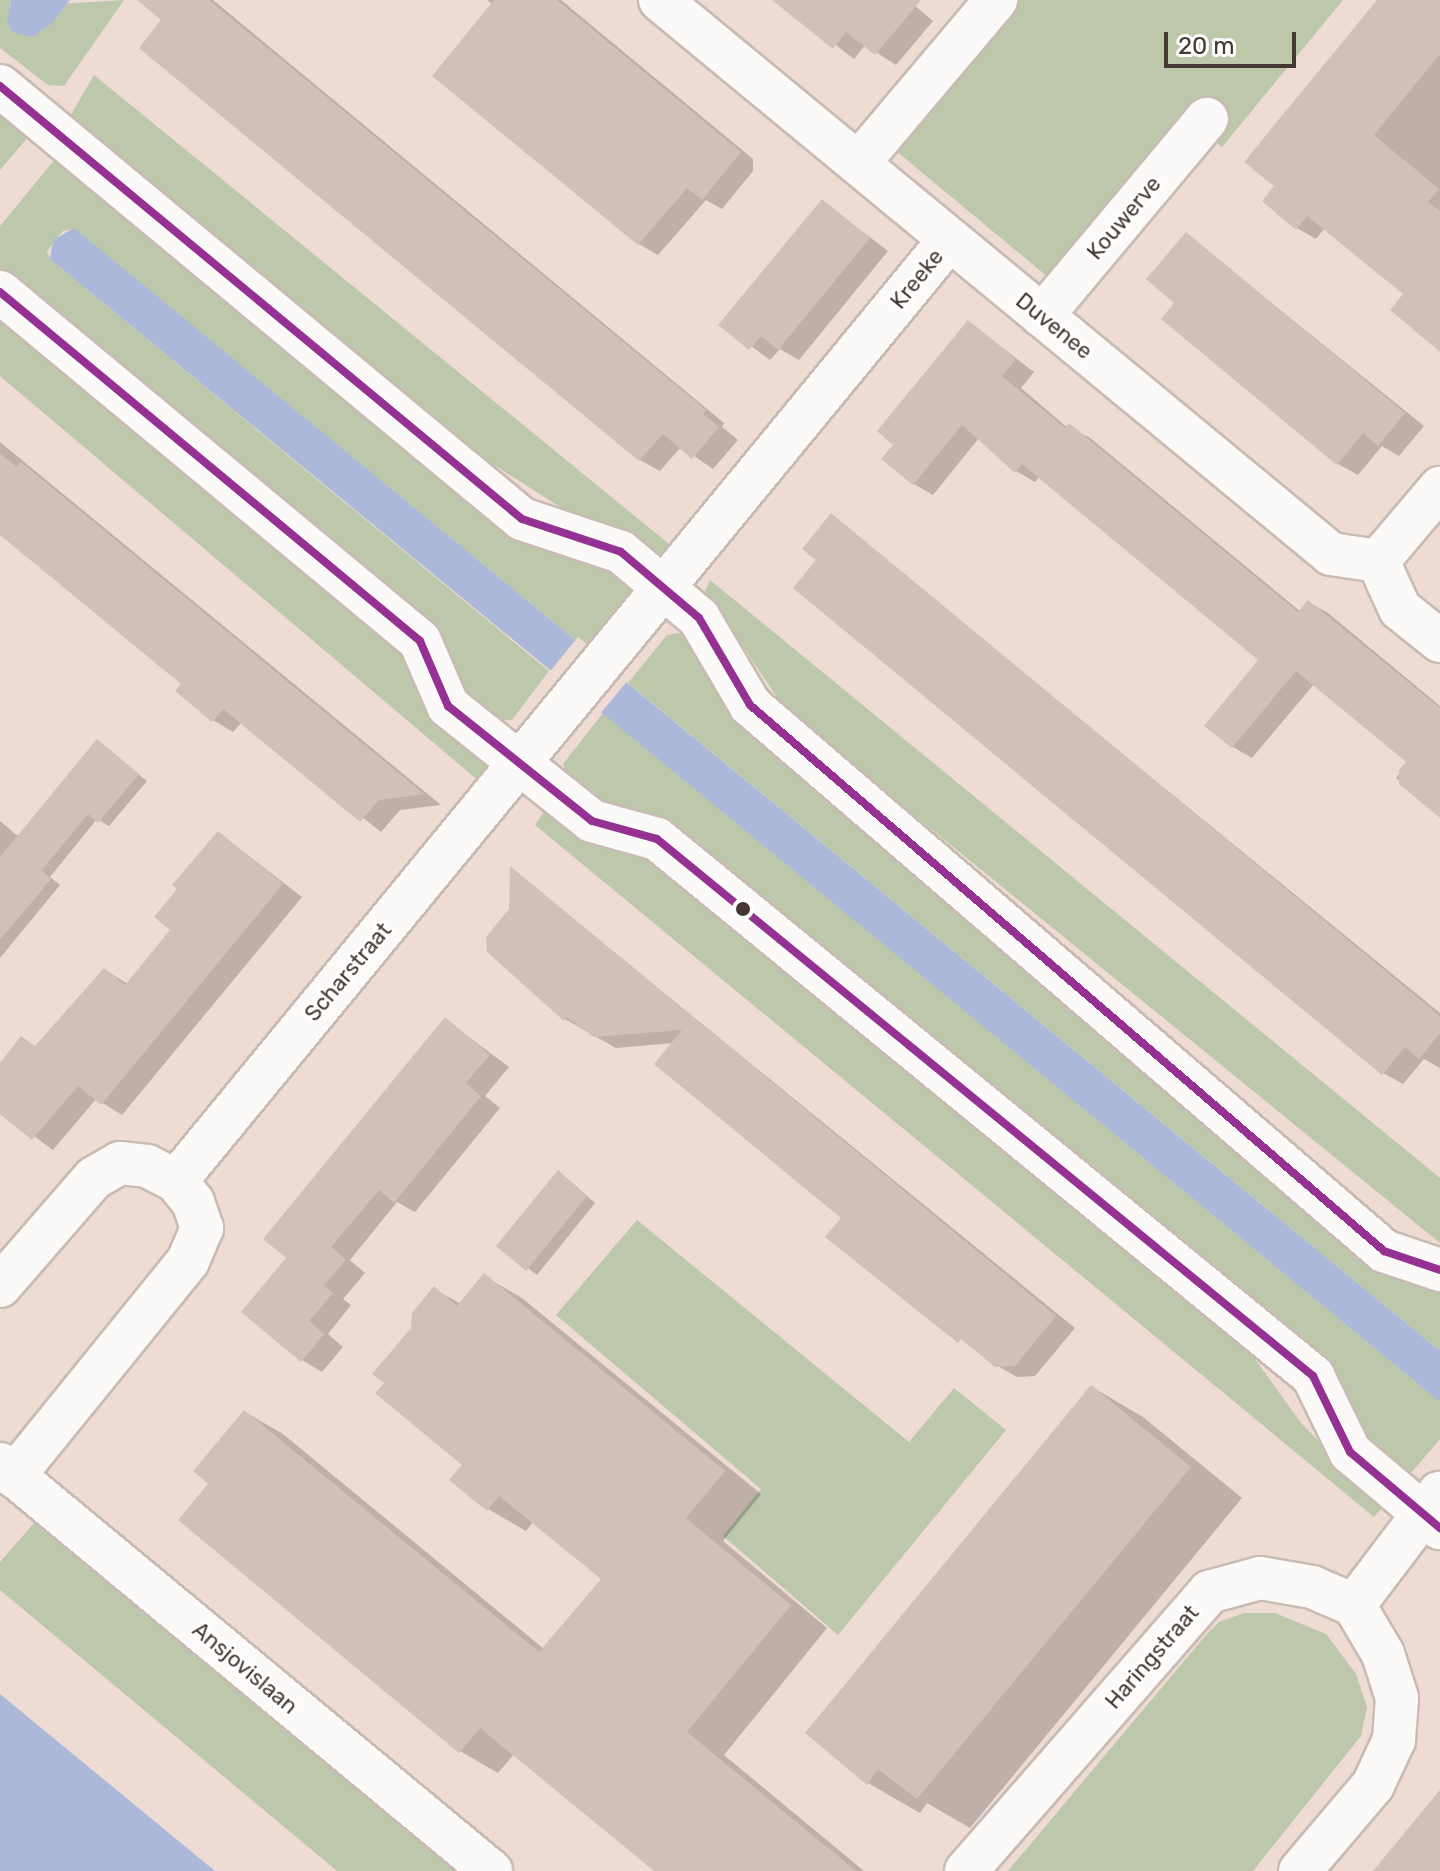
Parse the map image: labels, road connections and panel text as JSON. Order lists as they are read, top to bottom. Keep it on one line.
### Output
{"streets":{"street":["Kouwerve","Kreeke","Duvenee","Scharstraat","Haringstraat","Ansjovislaan"]},"crossings":[["Kouwerve","Duvenee"],["Kreeke","Duvenee"],["Kreeke","Scharstraat"]],"scale_bar":"20 m"}
